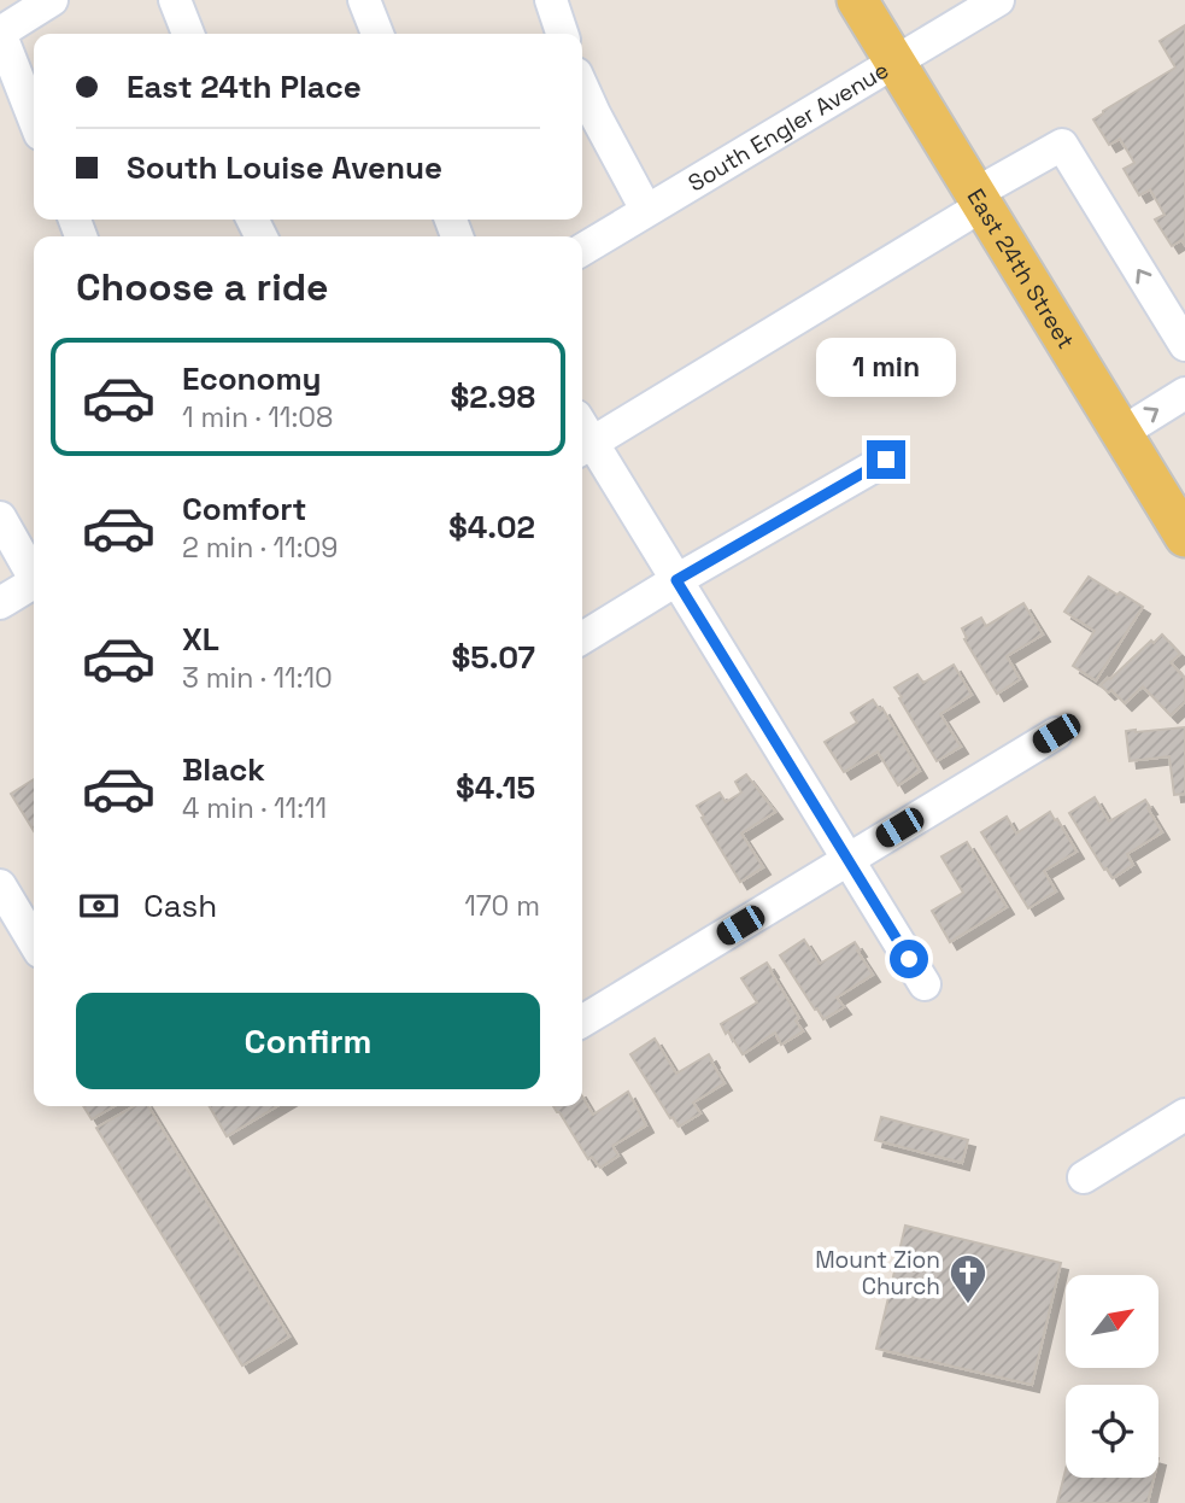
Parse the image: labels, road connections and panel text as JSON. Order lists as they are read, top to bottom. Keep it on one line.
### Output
{"streets":{"main road":["East 24th Street"],"street":["South Engler Avenue"]},"crossings":[["South Engler Avenue","East 24th Street"]],"places":{"church":["Mount Zion Church"]},"north":"top right","page":{"banner":["East 24th Place","South Louise Avenue"],"heading":"Choose a ride","bubble":"1 min","list":[{"name":"Economy","note":"1 min · 11:08","value":"$2.98"},{"name":"Comfort","note":"2 min · 11:09","value":"$4.02"},{"name":"XL","note":"3 min · 11:10","value":"$5.07"},{"name":"Black","note":"4 min · 11:11","value":"$4.15"}],"pay":["Cash","170 m"],"buttons":"Confirm"}}
